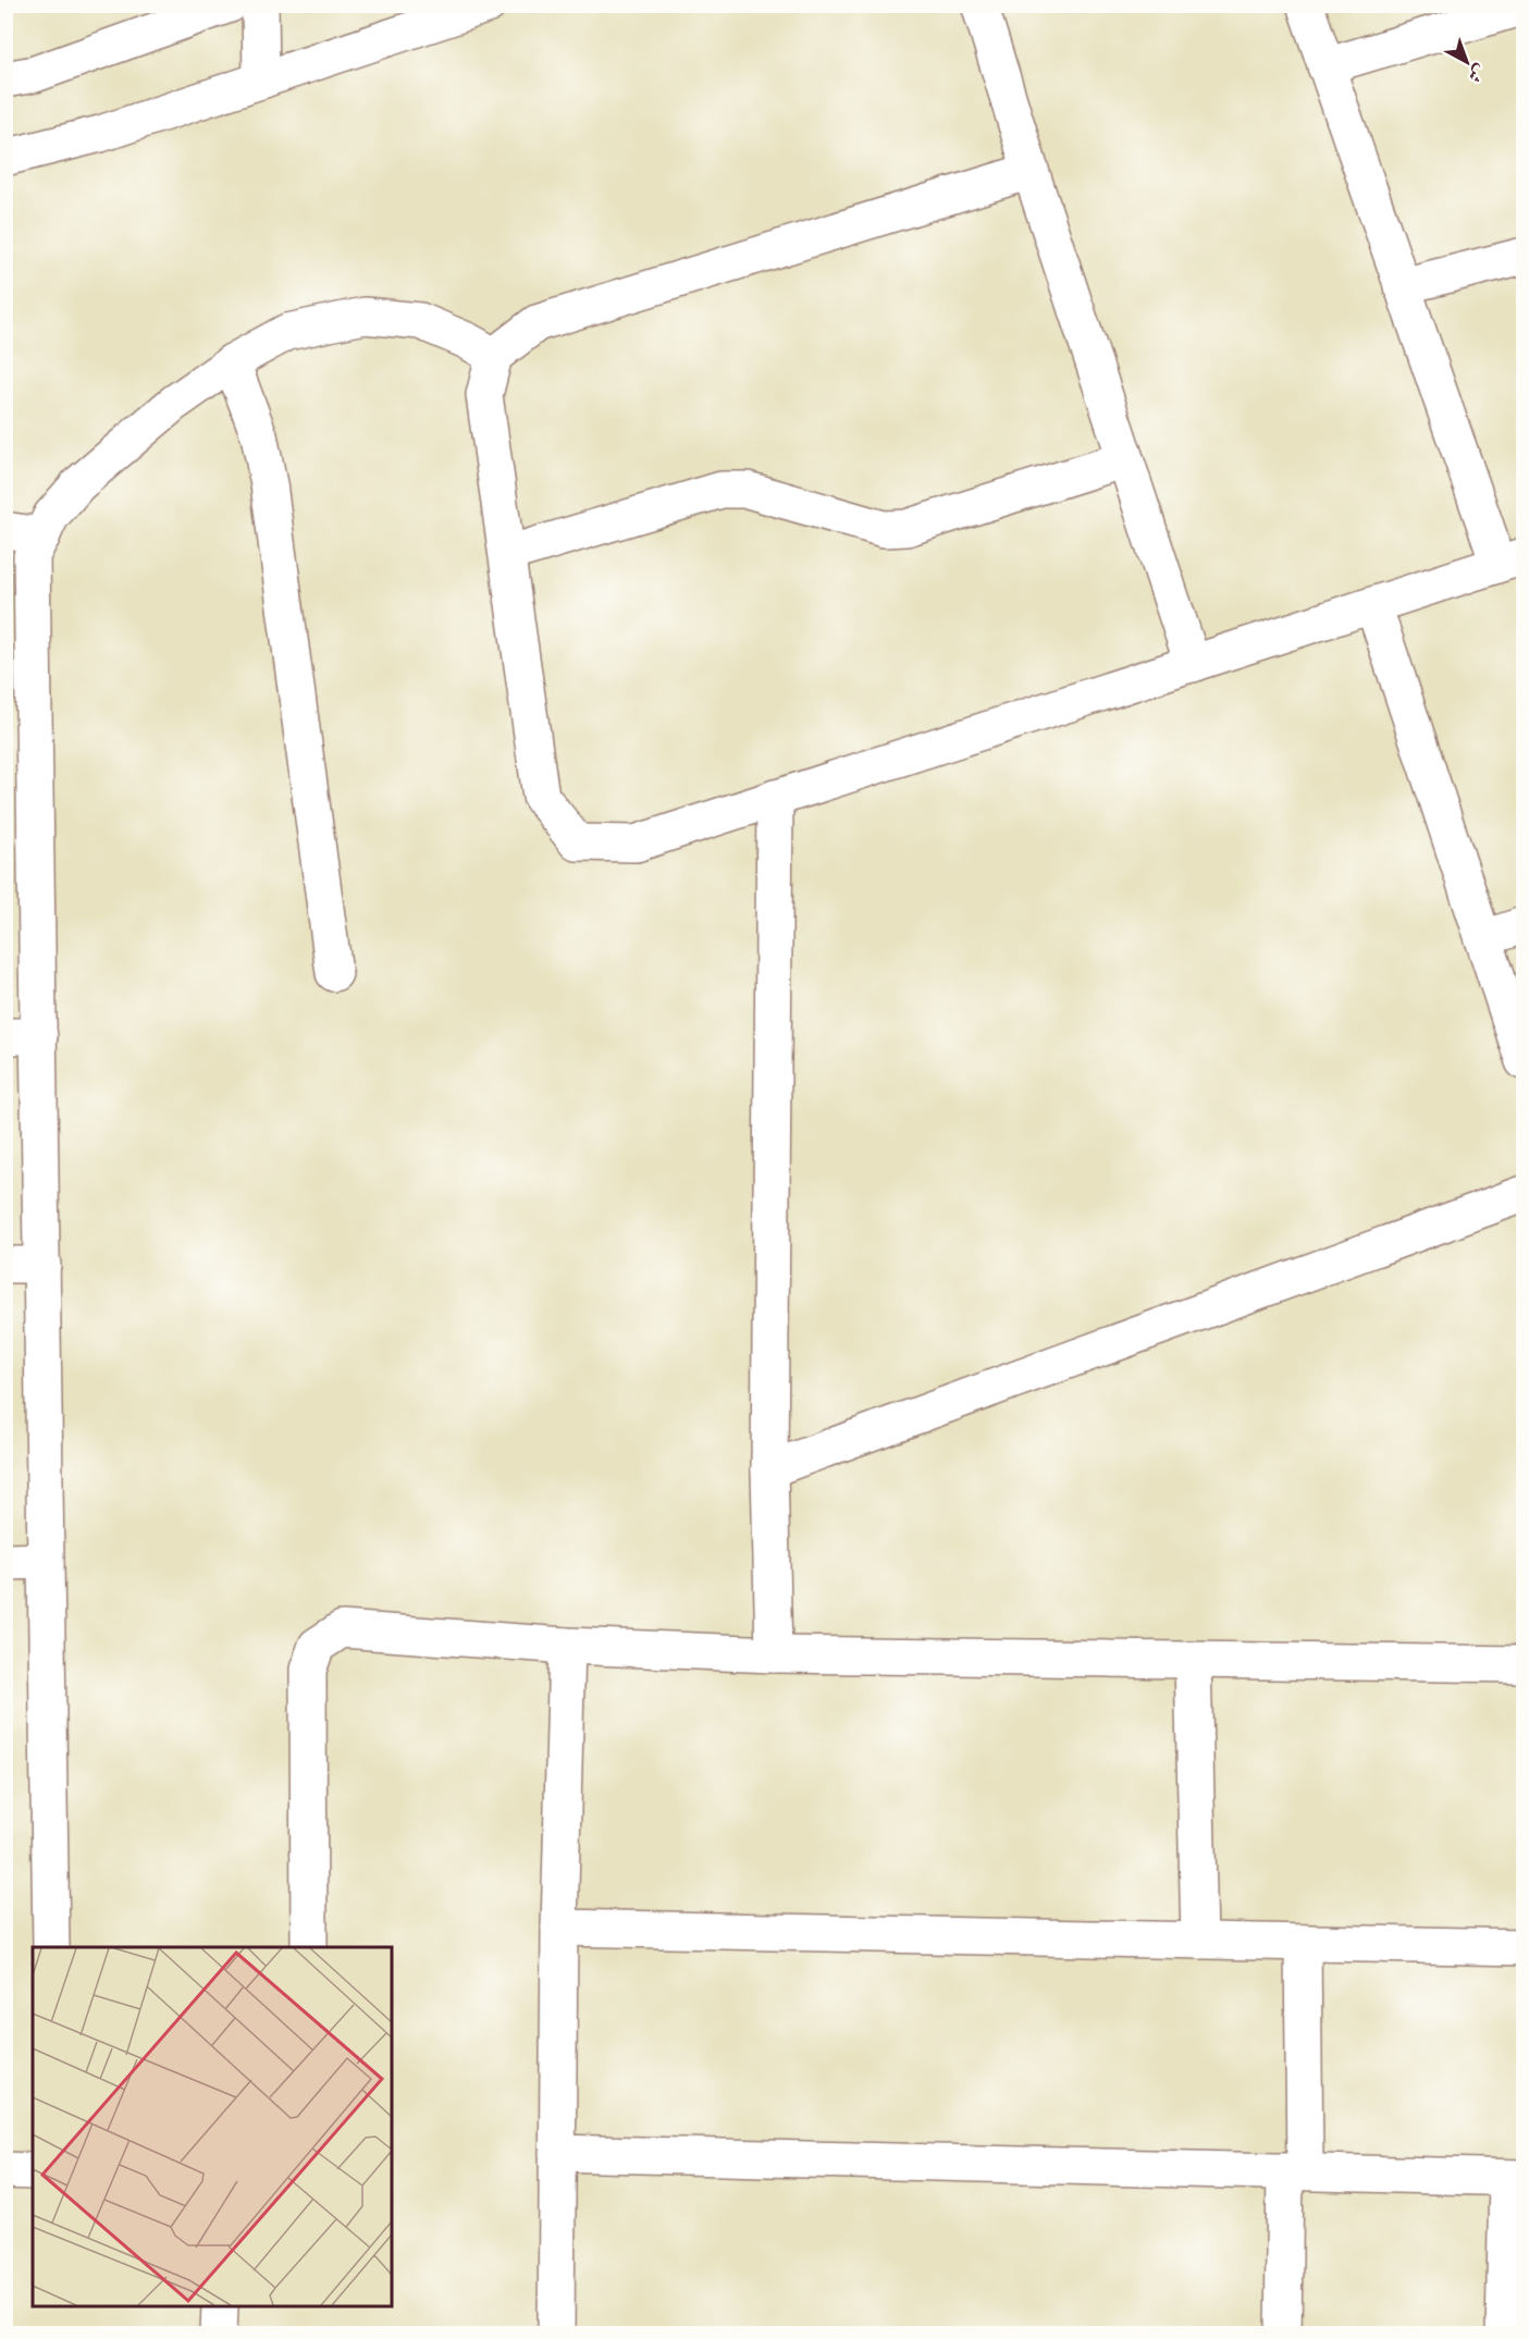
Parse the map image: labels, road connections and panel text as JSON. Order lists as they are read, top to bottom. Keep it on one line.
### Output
{"north":"bottom right"}
